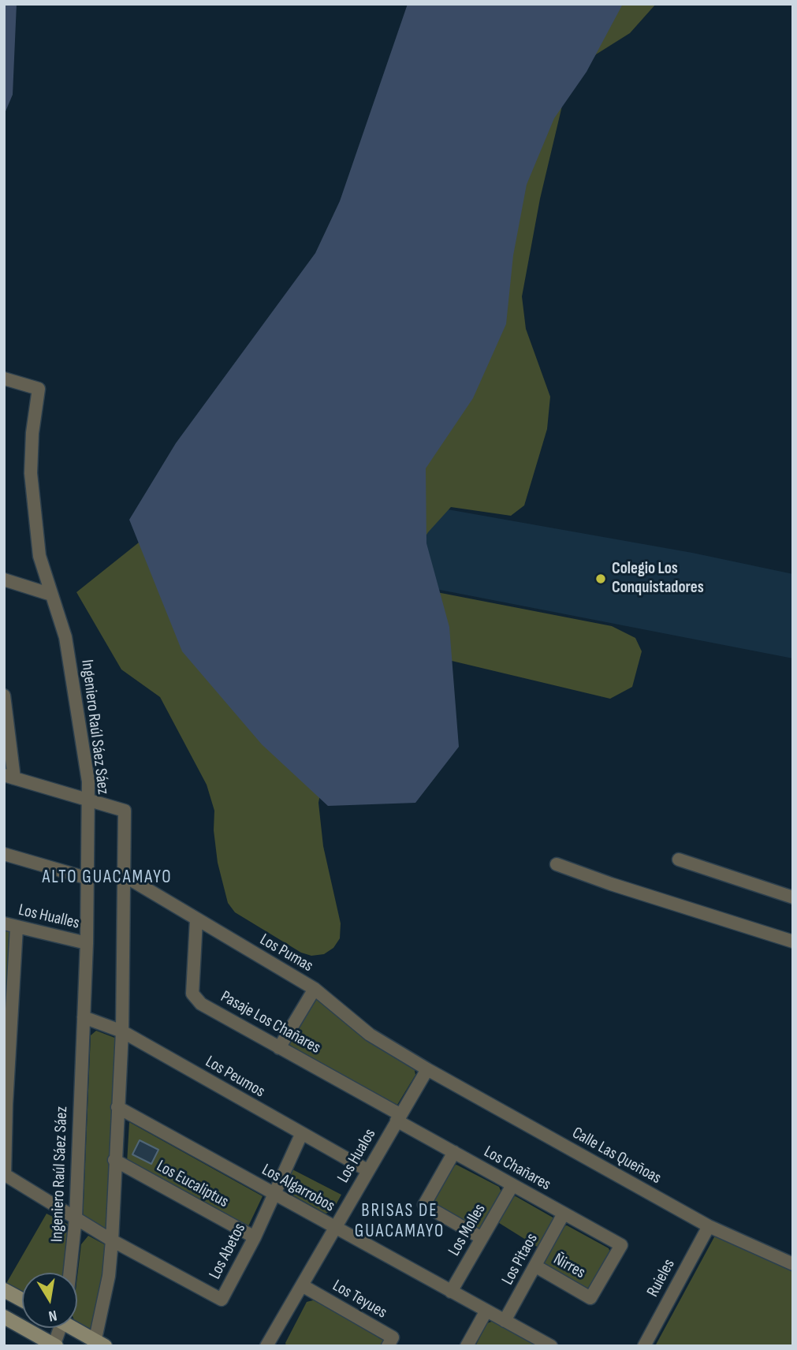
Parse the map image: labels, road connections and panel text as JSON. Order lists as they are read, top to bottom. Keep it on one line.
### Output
{"streets":{"street":["Ingeniero Raúl Sáez Sáez","Los Hualles","Los Pumas","Pasaje Los Chañares","Los Peumos","Los Hualos","Calle Las Queñoas","Los Chañares","Los Eucaliptus","Los Algarrobos","Los Molles","Los Abetos","Los Pitaos","Ñirres","Ruieles","Los Teyues"]},"crossings":[["Ingeniero Raúl Sáez Sáez","Los Hualles"],["Ingeniero Raúl Sáez Sáez","Los Pumas"],["Ingeniero Raúl Sáez Sáez","Los Peumos"],["Ingeniero Raúl Sáez Sáez","Los Eucaliptus"],["Ingeniero Raúl Sáez Sáez","Los Algarrobos"],["Ingeniero Raúl Sáez Sáez","Los Abetos"],["Los Pumas","Pasaje Los Chañares"],["Los Pumas","Los Hualos"],["Los Pumas","Calle Las Queñoas"],["Pasaje Los Chañares","Los Hualos"],["Pasaje Los Chañares","Los Chañares"],["Los Peumos","Los Hualos"],["Los Peumos","Los Abetos"],["Los Hualos","Calle Las Queñoas"],["Los Hualos","Los Chañares"],["Los Hualos","Los Algarrobos"],["Los Hualos","Los Teyues"],["Calle Las Queñoas","Ruieles"],["Los Chañares","Los Molles"],["Los Chañares","Los Pitaos"],["Los Chañares","Ñirres"],["Los Eucaliptus","Los Abetos"],["Los Algarrobos","Los Molles"],["Los Algarrobos","Los Abetos"],["Los Algarrobos","Los Pitaos"],["Los Pitaos","Ñirres"]],"districts":["ALTO GUACAMAYO","BRISAS DE GUACAMAYO"],"places":["Colegio Los Conquistadores"],"north":"bottom"}
